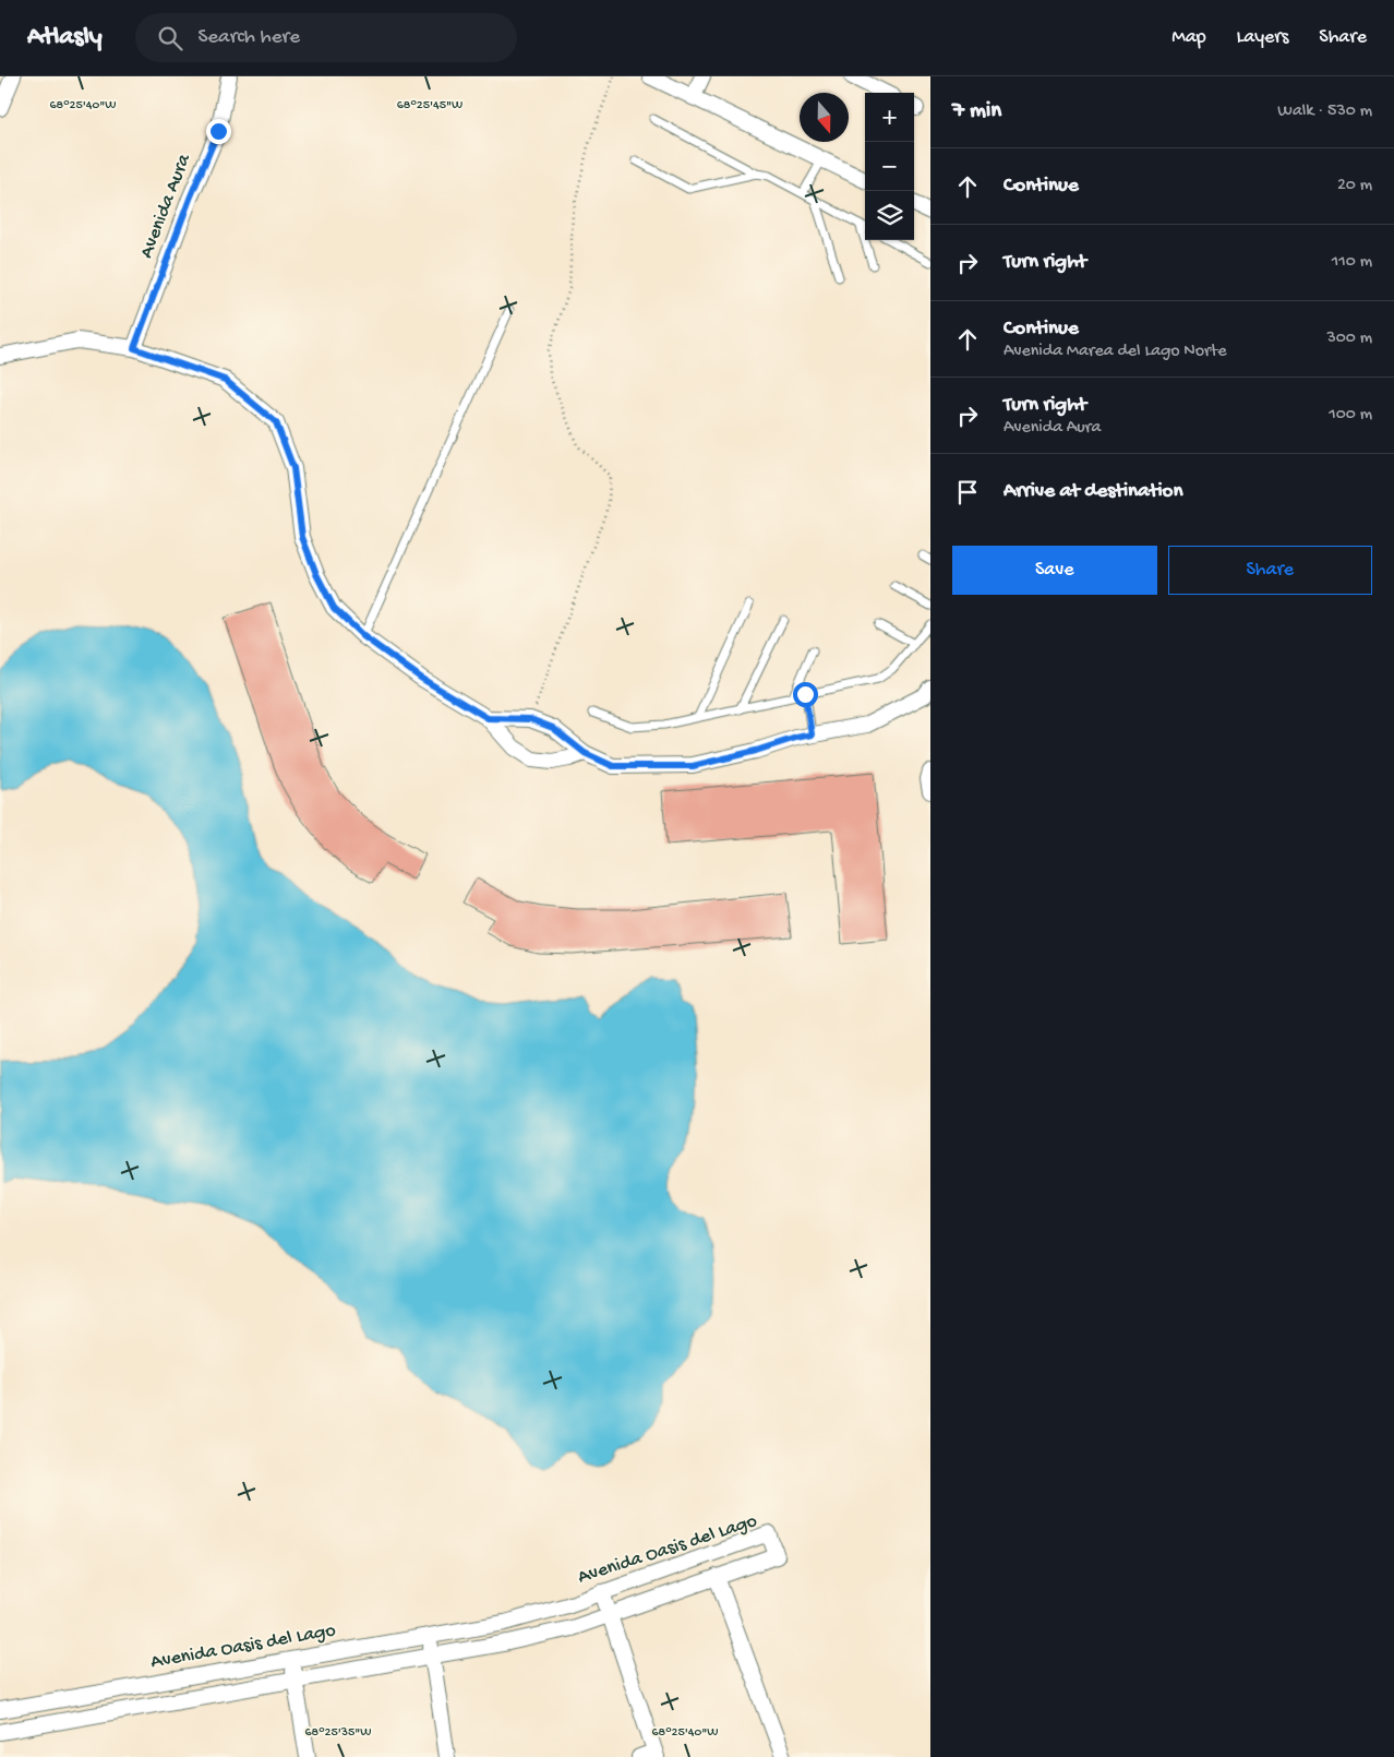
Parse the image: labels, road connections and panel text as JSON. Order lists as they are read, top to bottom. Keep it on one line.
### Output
{"streets":{"street":["Avenida Aura","Avenida Oasis del Lago"]},"north":"bottom","page":{"header":"Atlasly","search":"Search here","nav":["Map","Layers","Share"],"heading":["7 min","Walk · 530 m"],"map_buttons":["+","−"],"list":[["Continue","20 m"],["Turn right","110 m"],["Continue","Avenida Marea del Lago Norte","300 m"],["Turn right","Avenida Aura","100 m"],"Arrive at destination"],"buttons":["Save","Share"]},"coordinates":["68°25'40\"W","68°25'45\"W","68°25'35\"W"]}
